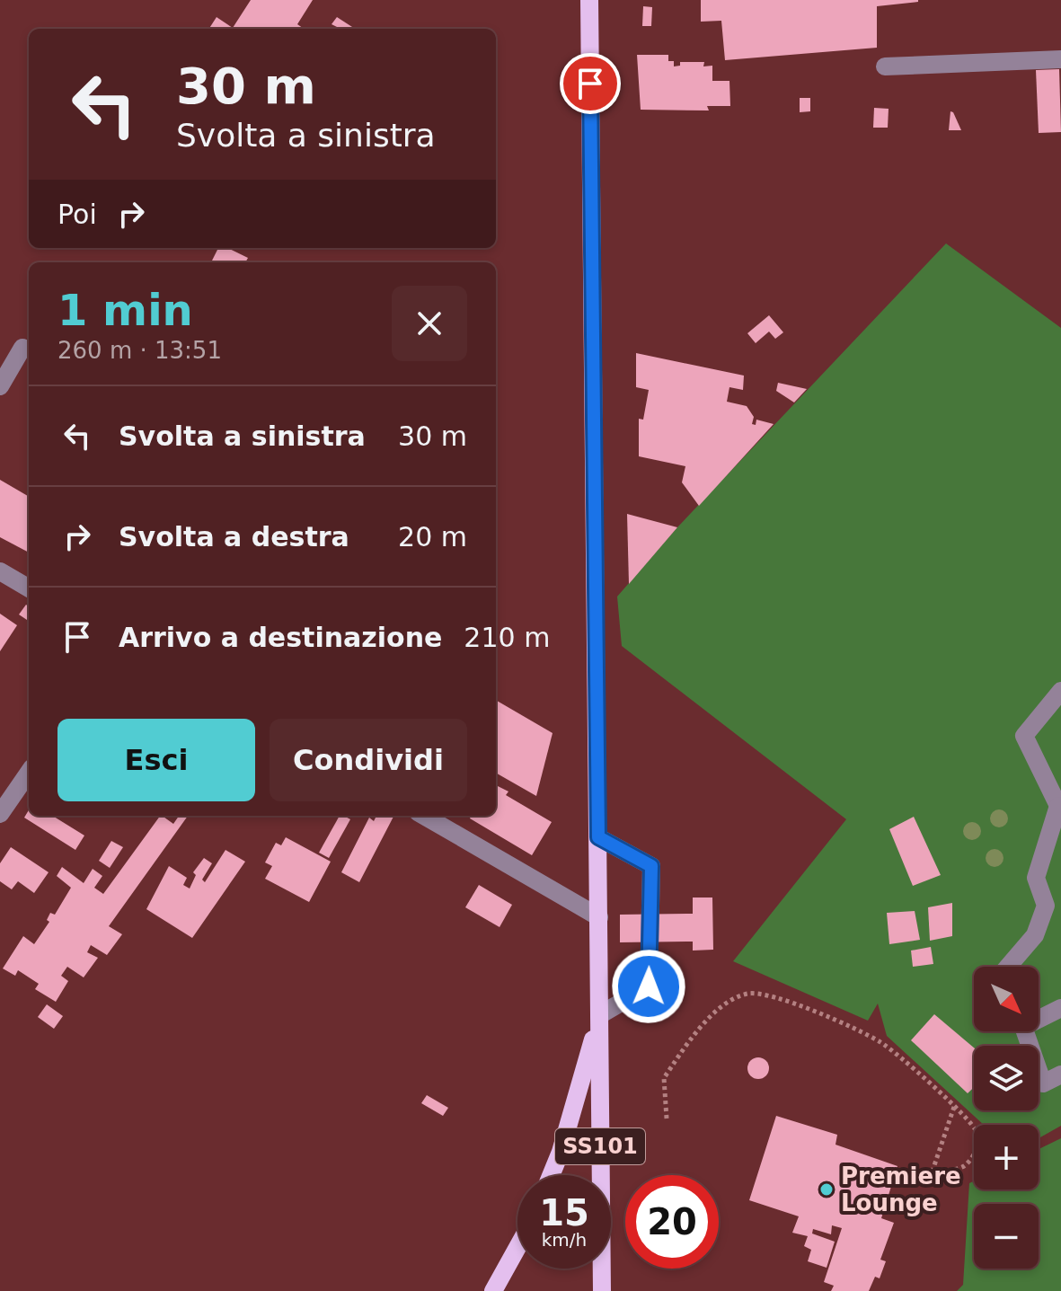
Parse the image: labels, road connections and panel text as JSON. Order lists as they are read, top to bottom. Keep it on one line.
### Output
{"streets":{"main road":["SS101"]},"places":["Premiere Lounge"],"north":"bottom right","page":{"turn":["30 m","Svolta a sinistra"],"then":"Poi","heading":["1 min","260 m · 13:51"],"list":[{"name":"Svolta a sinistra","value":"30 m"},{"name":"Svolta a destra","value":"20 m"},{"name":"Arrivo a destinazione","value":"210 m"}],"buttons":["Esci","Condividi"],"map_buttons":["+","−"],"speed":"15 km/h","limit":"20"}}
